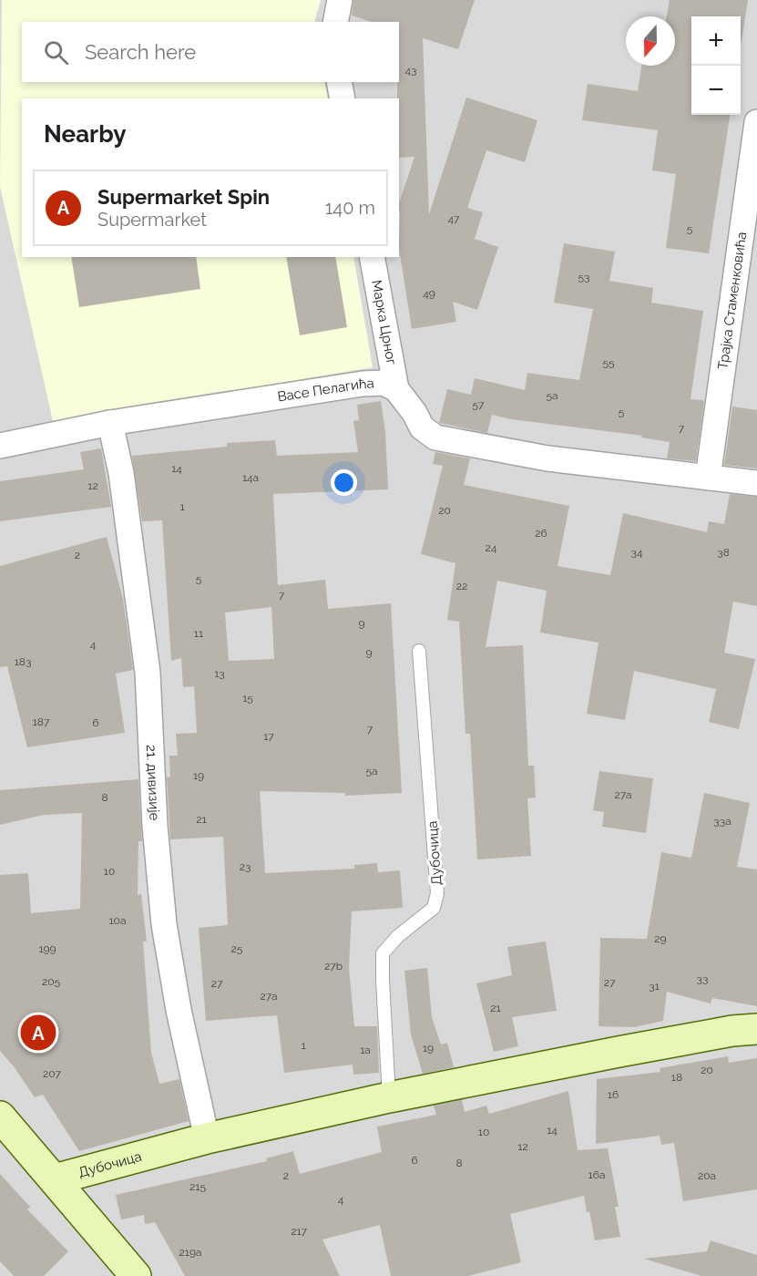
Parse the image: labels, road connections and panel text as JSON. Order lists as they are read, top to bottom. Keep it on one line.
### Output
{"streets":{"street":["Трајка Стаменковића","Марка Црног","Васе Пелагића","21. дивизије","Дубочица"]},"crossings":[["Марка Црног","Васе Пелагића"],["Васе Пелагића","21. дивизије"],["21. дивизије","Дубочица"]],"house_numbers":["43","47","5","53","49","55","5a","57","5","7","14","14a","12","1","20","26","24","34","38","2","5","22","7","9","11","4","9","183","13","15","187","6","7","17","5a","19","27a","8","21","33a","23","10","10a","29","199","25","27b","33","205","27","27","31","27a","21","1","19","1a","20","207","18","16","14","10","12","6","8","16a","2","20a","215","4","217","219a"],"north":"bottom","page":{"map_buttons":["+","−"],"search":"Search here","heading":"Nearby","list":[{"mark":"A","name":"Supermarket Spin","note":"Supermarket","value":"140 m"}],"pins":"A"}}
